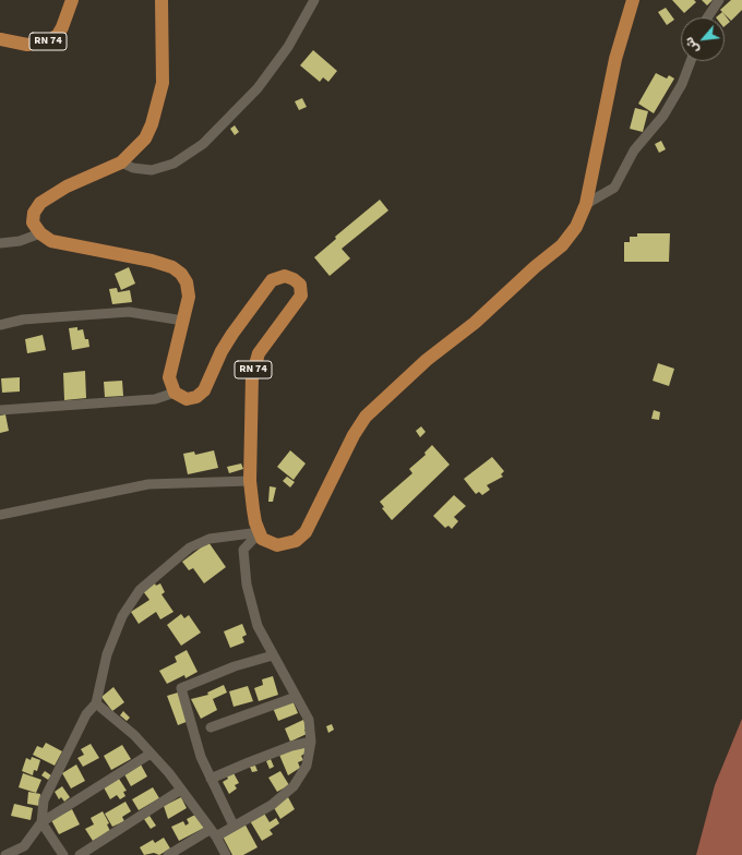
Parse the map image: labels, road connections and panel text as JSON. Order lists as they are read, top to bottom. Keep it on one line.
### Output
{"streets":{"main road":["RN 74"]},"north":"bottom left"}
